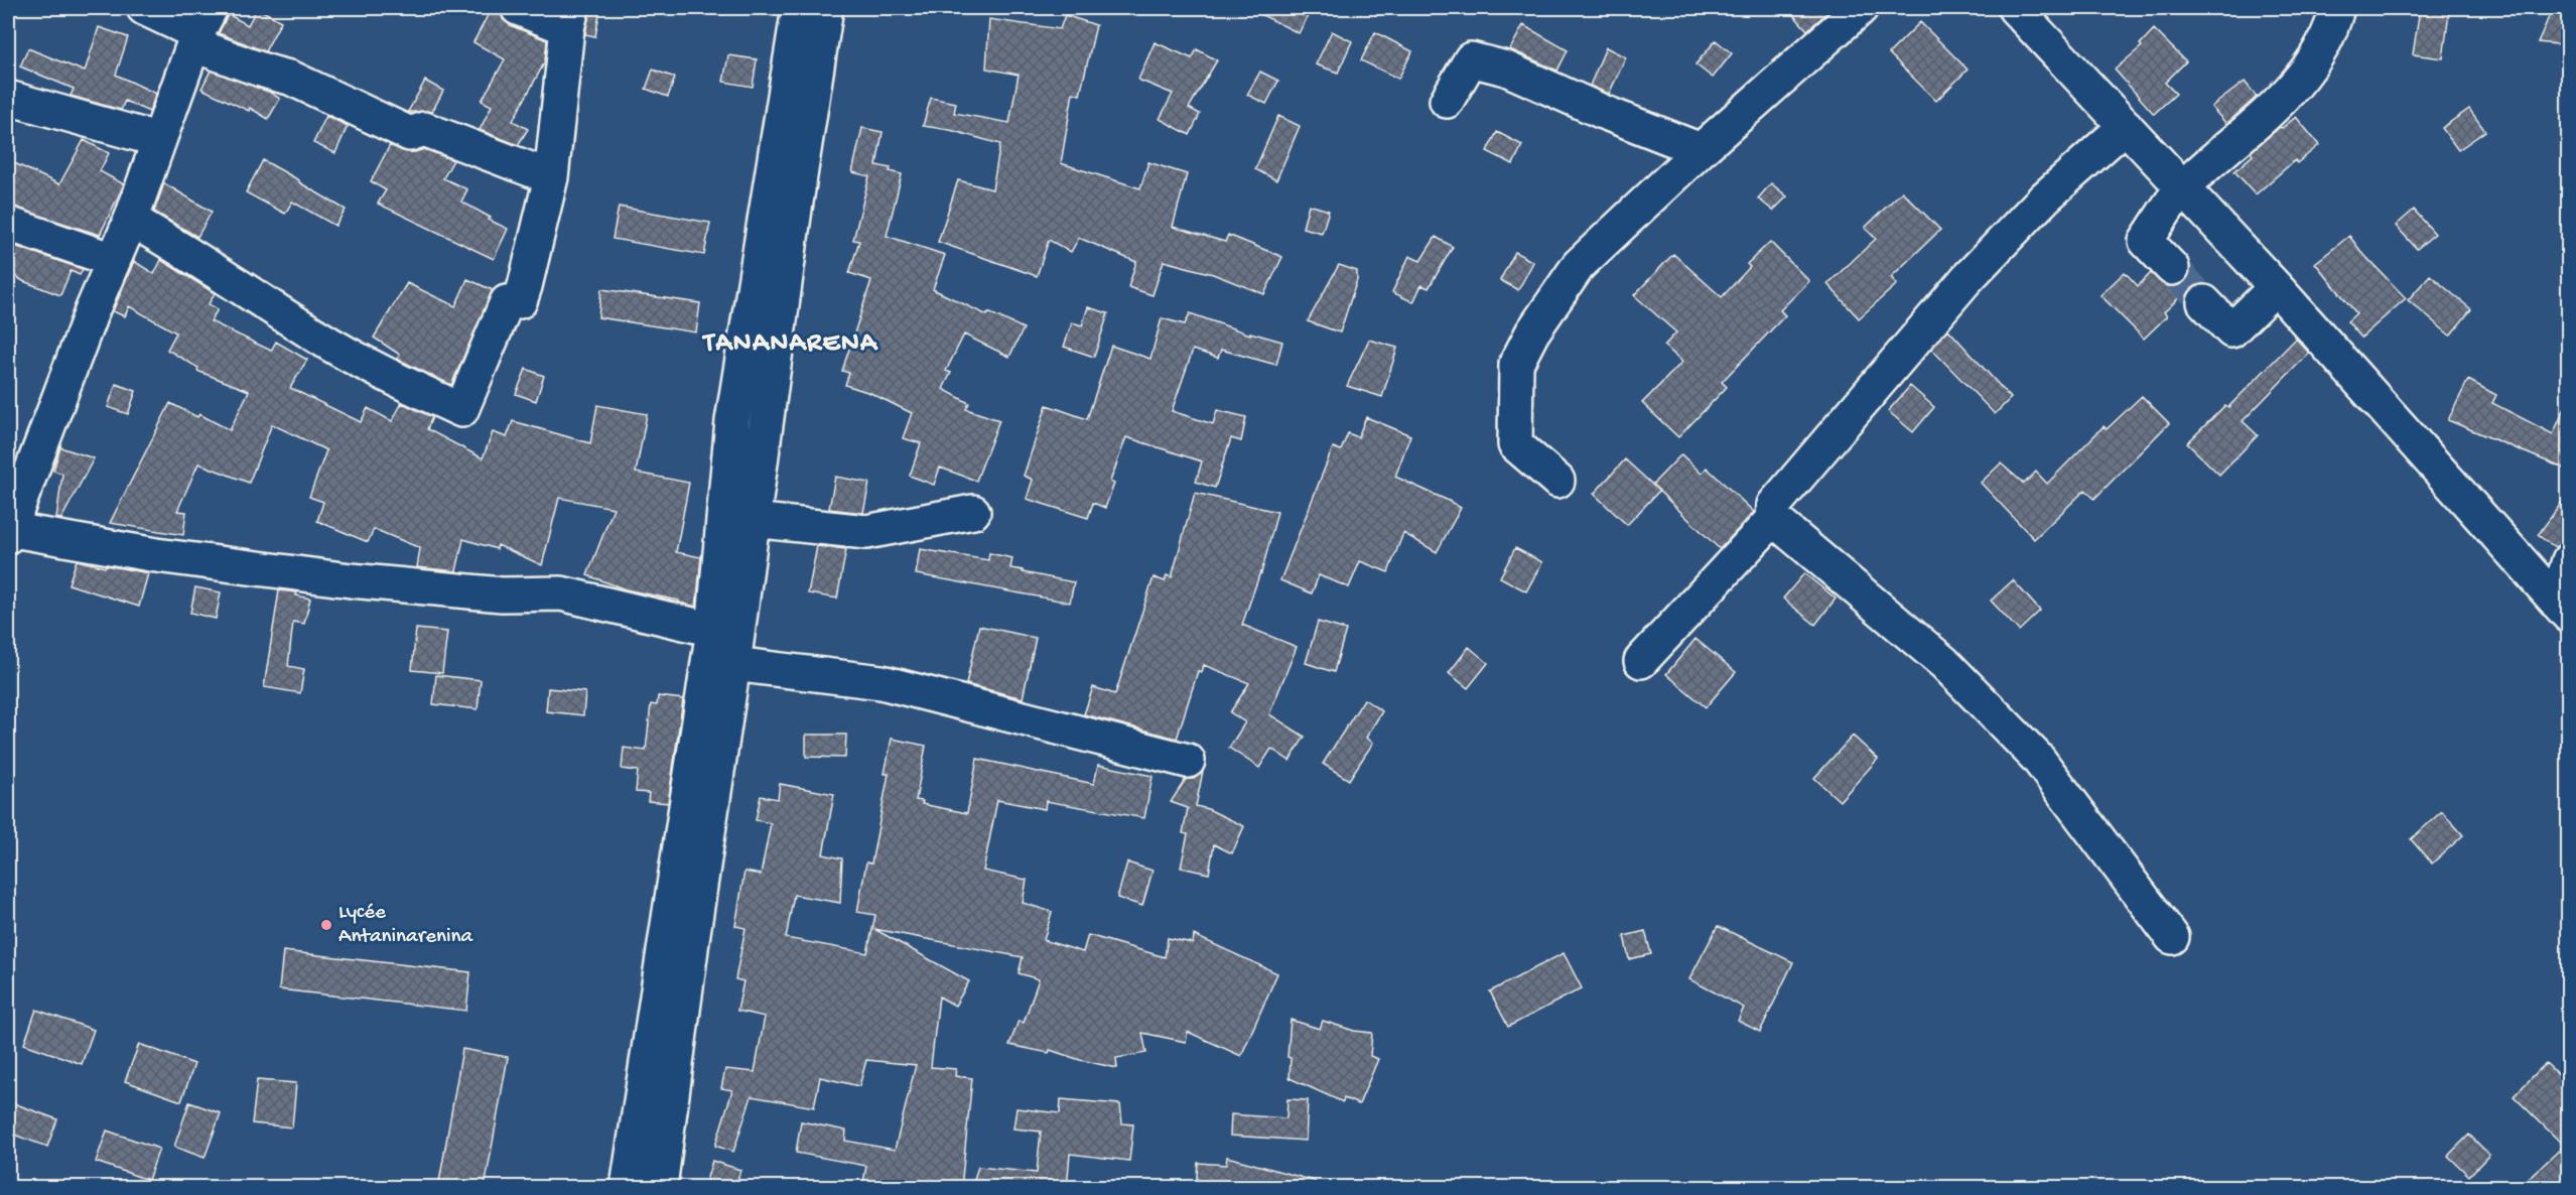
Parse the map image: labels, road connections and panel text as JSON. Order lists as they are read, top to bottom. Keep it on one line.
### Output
{"districts":["TANANARENA"],"places":["Lycée Antaninarenina"]}
